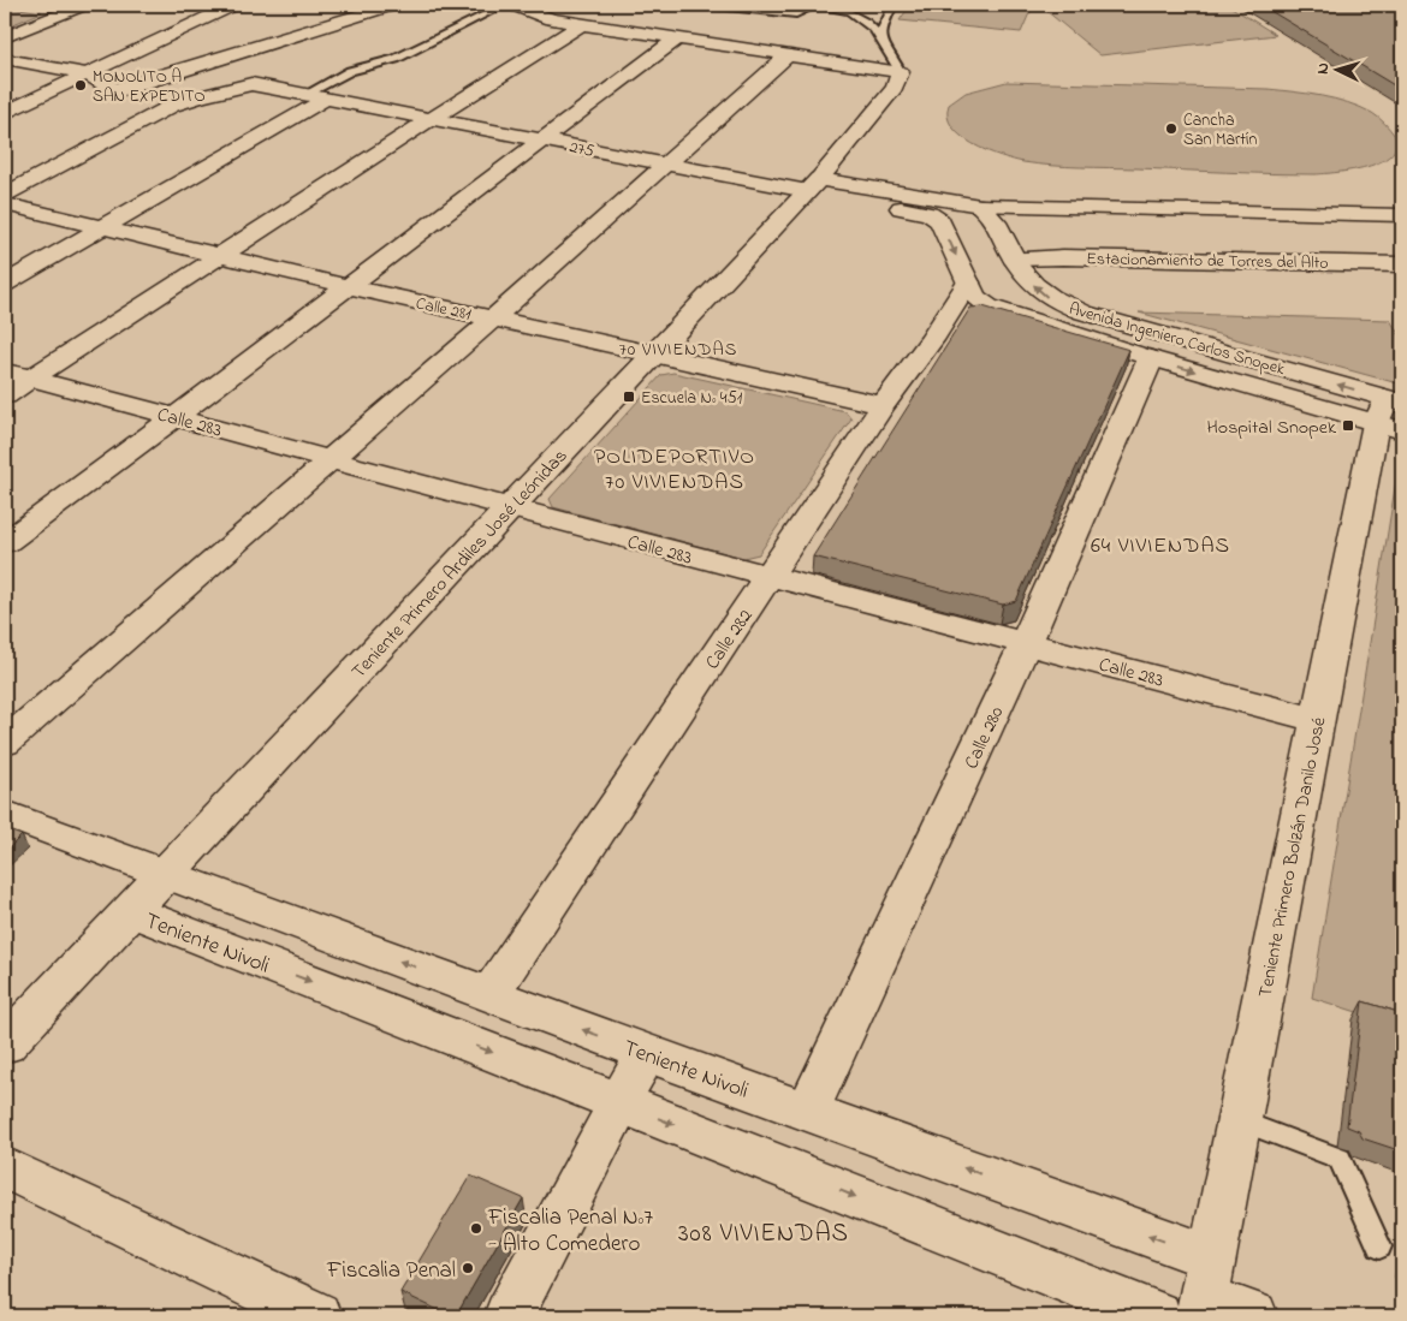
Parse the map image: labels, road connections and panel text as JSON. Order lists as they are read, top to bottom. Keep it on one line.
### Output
{"streets":{"street":["275","Estacionamiento de Torres del Alto","Calle 281","Avenida Ingeniero Carlos Snopek","Calle 283","Teniente Primero Ardiles José Leónidas","Calle 282","Calle 280","Teniente Primero Bolzán Danilo José","Teniente Nivoli"]},"crossings":[["275","Avenida Ingeniero Carlos Snopek"],["275","Teniente Primero Ardiles José Leónidas"],["Estacionamiento de Torres del Alto","Avenida Ingeniero Carlos Snopek"],["Calle 281","Teniente Primero Ardiles José Leónidas"],["Calle 281","Calle 282"],["Avenida Ingeniero Carlos Snopek","Calle 282"],["Avenida Ingeniero Carlos Snopek","Calle 280"],["Avenida Ingeniero Carlos Snopek","Teniente Primero Bolzán Danilo José"],["Calle 283","Teniente Primero Ardiles José Leónidas"],["Calle 283","Calle 282"],["Calle 283","Calle 280"],["Calle 283","Teniente Primero Bolzán Danilo José"],["Teniente Primero Ardiles José Leónidas","Teniente Nivoli"],["Calle 282","Teniente Nivoli"],["Calle 280","Teniente Nivoli"],["Teniente Primero Bolzán Danilo José","Teniente Nivoli"]],"districts":["70 VIVIENDAS","POLIDEPORTIVO 70 VIVIENDAS","64 VIVIENDAS","308 VIVIENDAS"],"places":{"other":["MONOLITO A SAN EXPEDITO","Cancha San Martín","Fiscalia Penal Nº7 - Alto Comedero","Fiscalia Penal"],"transit":["Escuela Nº 451","Hospital Snopek"]},"north":"left"}
